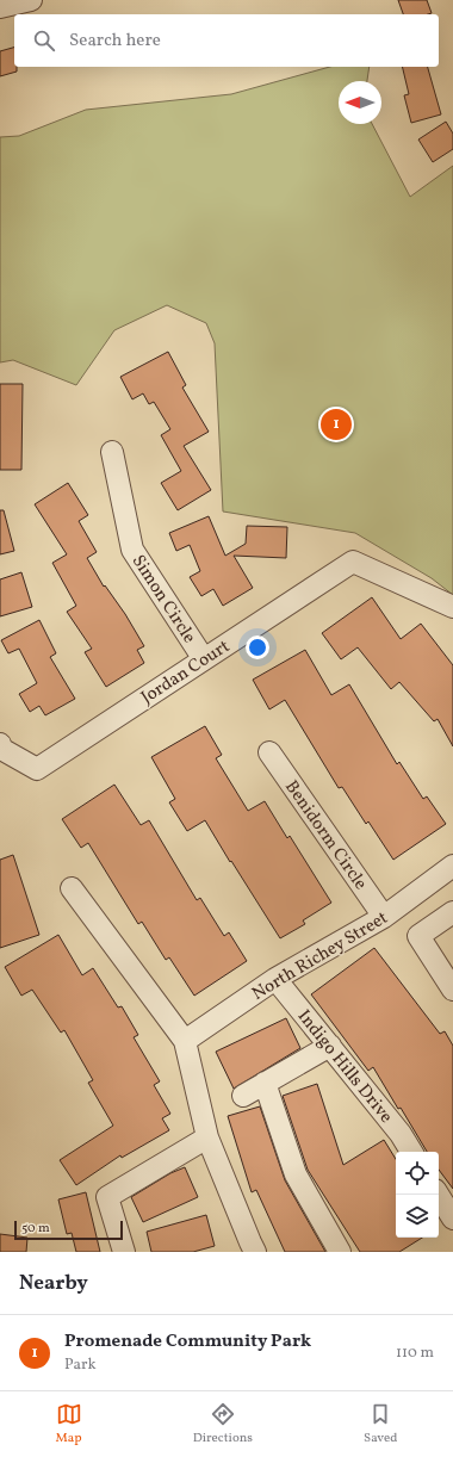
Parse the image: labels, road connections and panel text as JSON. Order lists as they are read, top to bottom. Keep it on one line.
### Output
{"streets":{"street":["Simon Circle","Jordan Court","Benidorm Circle","North Richey Street","Indigo Hills Drive"]},"crossings":[["Simon Circle","Jordan Court"],["Benidorm Circle","North Richey Street"],["North Richey Street","Indigo Hills Drive"]],"scale_bar":"50 m","north":"left","page":{"search":"Search here","pins":"1","scale":"50 m","heading":"Nearby","list":[{"mark":"1","name":"Promenade Community Park","note":"Park","value":"110 m"}],"nav":["Map","Directions","Saved"]}}
